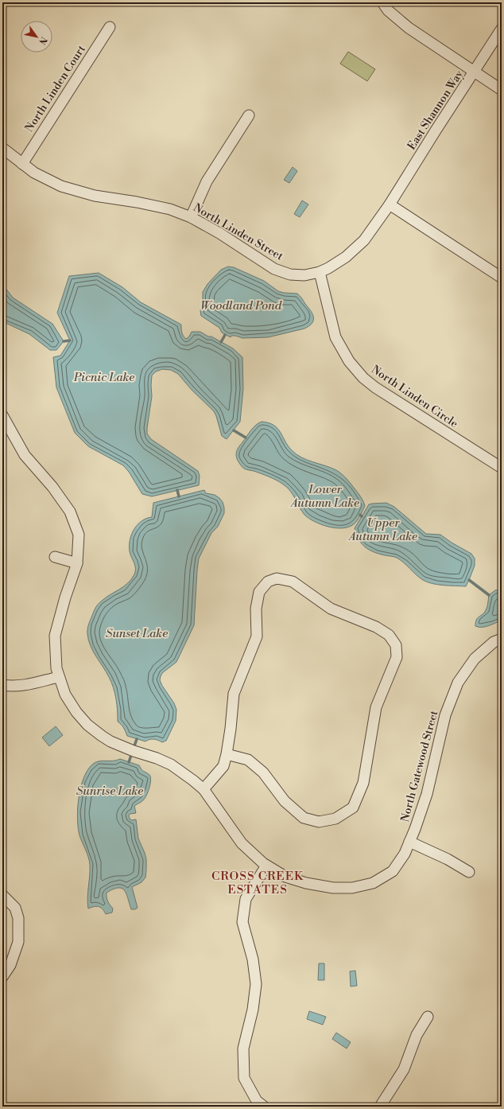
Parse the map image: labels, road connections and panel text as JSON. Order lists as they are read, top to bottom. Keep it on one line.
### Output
{"streets":{"street":["North Linden Court","East Shannon Way","North Linden Street","North Linden Circle","North Gatewood Street"]},"crossings":[["North Linden Court","North Linden Street"],["East Shannon Way","North Linden Street"],["North Linden Street","North Linden Circle"]],"districts":["CROSS CREEK ESTATES"],"water":["Woodland Pond","Picnic Lake","Lower Autumn Lake","Upper Autumn Lake","Sunset Lake","Sunrise Lake"],"north":"bottom right"}
